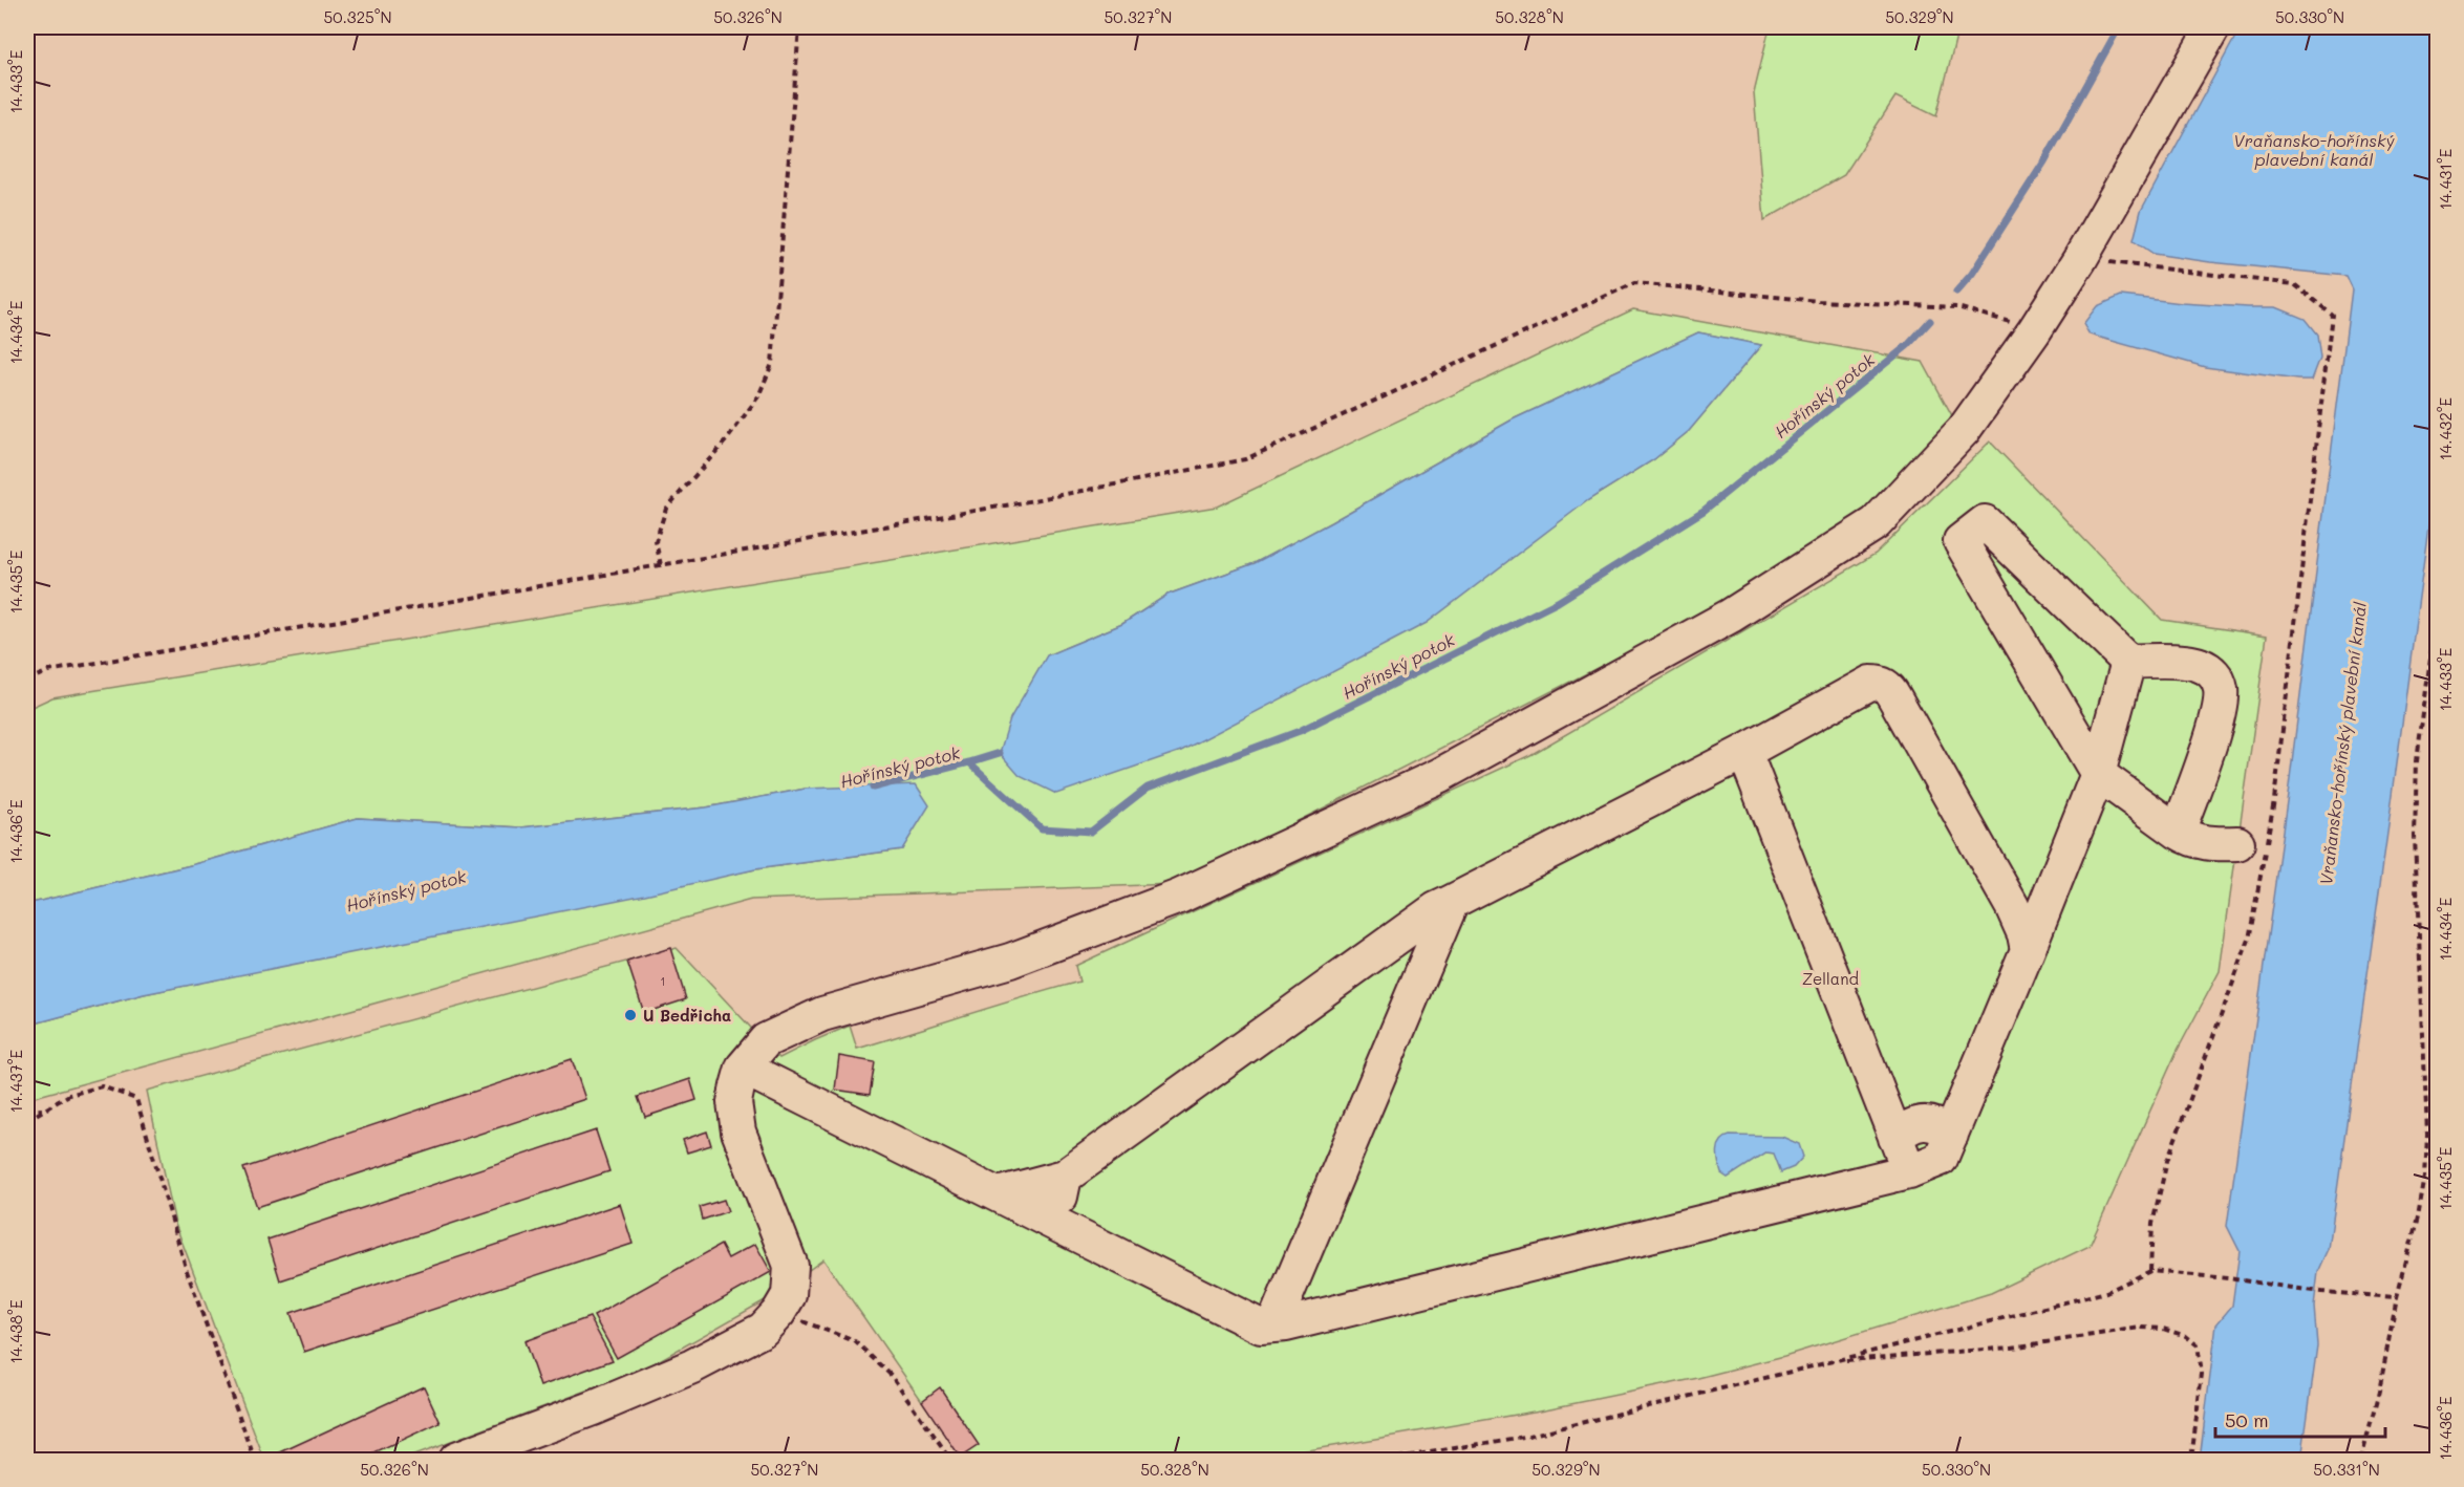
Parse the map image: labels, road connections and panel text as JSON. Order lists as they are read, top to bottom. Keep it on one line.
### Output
{"water":["Vraňansko-hořínský plavební kanál","Hořínský potok"],"parks":["Zelland"],"places":["U Bedřicha"],"house_numbers":["1"],"scale_bar":"50 m","coordinates":["50.325°N","50.326°N","50.327°N","50.328°N","50.329°N","50.330°N","14.433°E","14.431°E","14.434°E","14.432°E","14.435°E","14.436°E","14.437°E","14.438°E","50.331°N"]}
